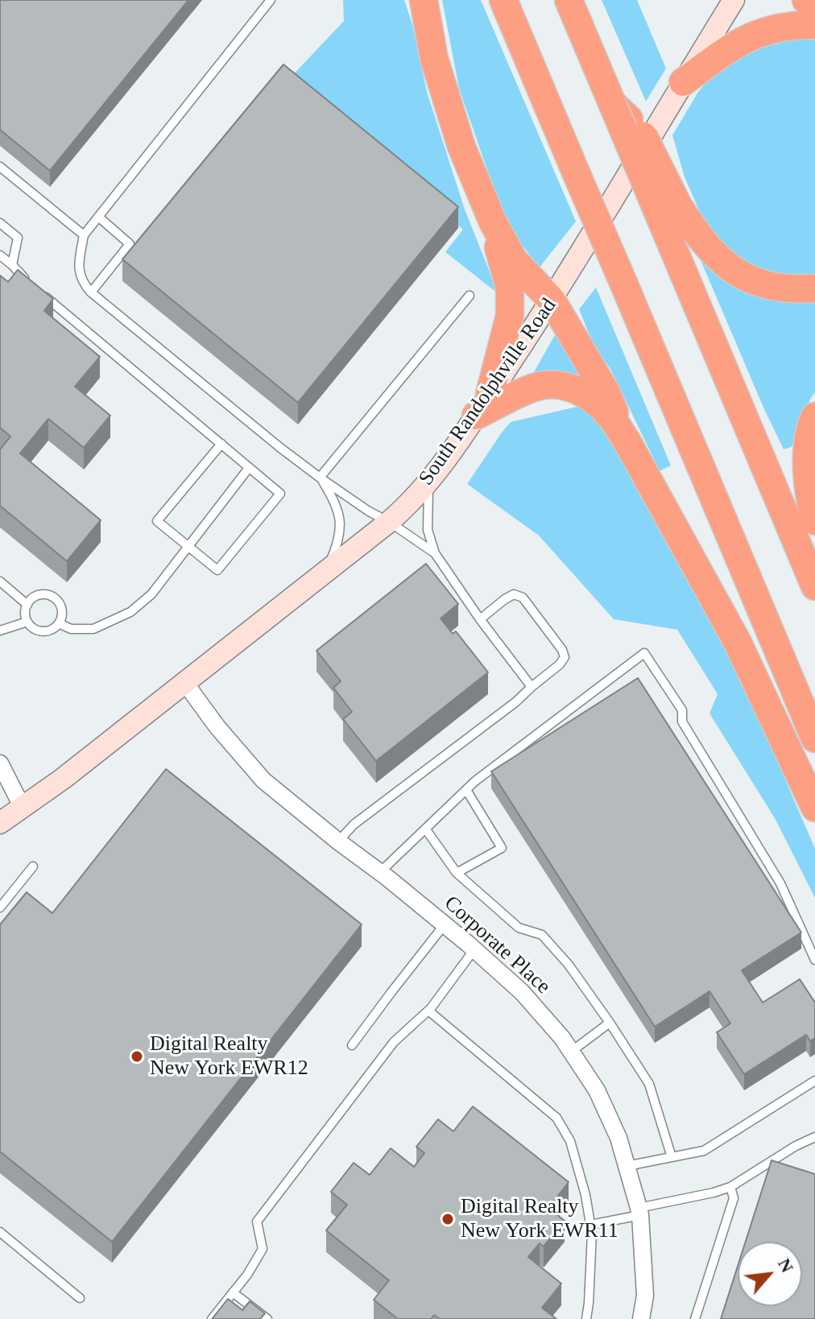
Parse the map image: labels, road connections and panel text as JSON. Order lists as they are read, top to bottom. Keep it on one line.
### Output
{"streets":{"main road":["South Randolphville Road"],"street":["Corporate Place"]},"crossings":[["South Randolphville Road","Corporate Place"]],"places":["Digital Realty New York EWR12","Digital Realty New York EWR11"],"north":"top right"}
